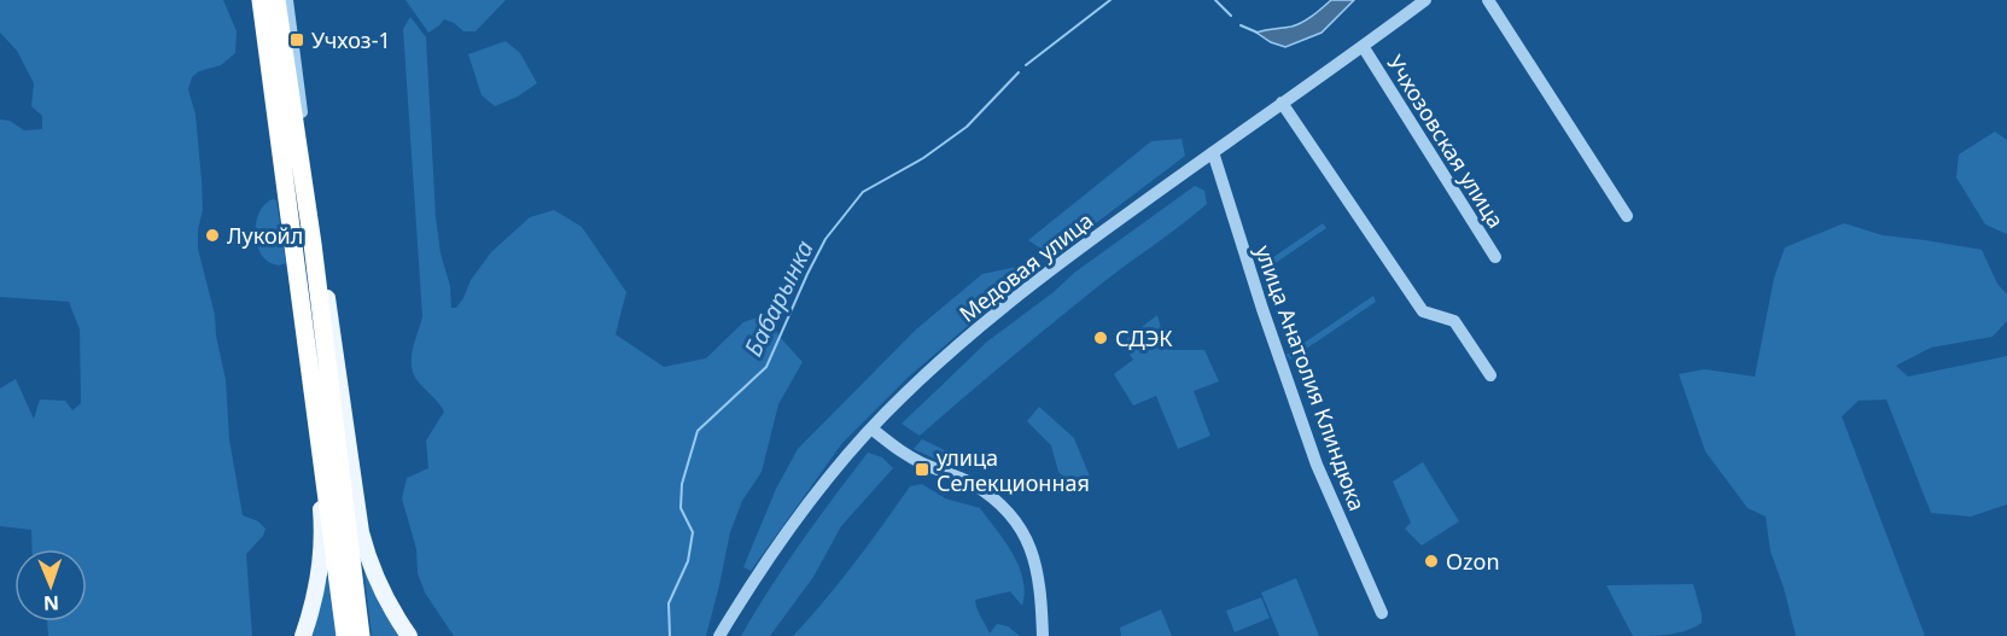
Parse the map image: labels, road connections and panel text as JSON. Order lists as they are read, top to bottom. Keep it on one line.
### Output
{"streets":{"street":["Учхозовская улица","Медовая улица","улица Анатолия Клиндюка"]},"crossings":[["Учхозовская улица","Медовая улица"],["Медовая улица","улица Анатолия Клиндюка"]],"water":["Бабарынка"],"places":{"transit":["Учхоз-1","улица Селекционная"],"other":["Лукойл","СДЭК","Ozon"]},"north":"bottom"}
